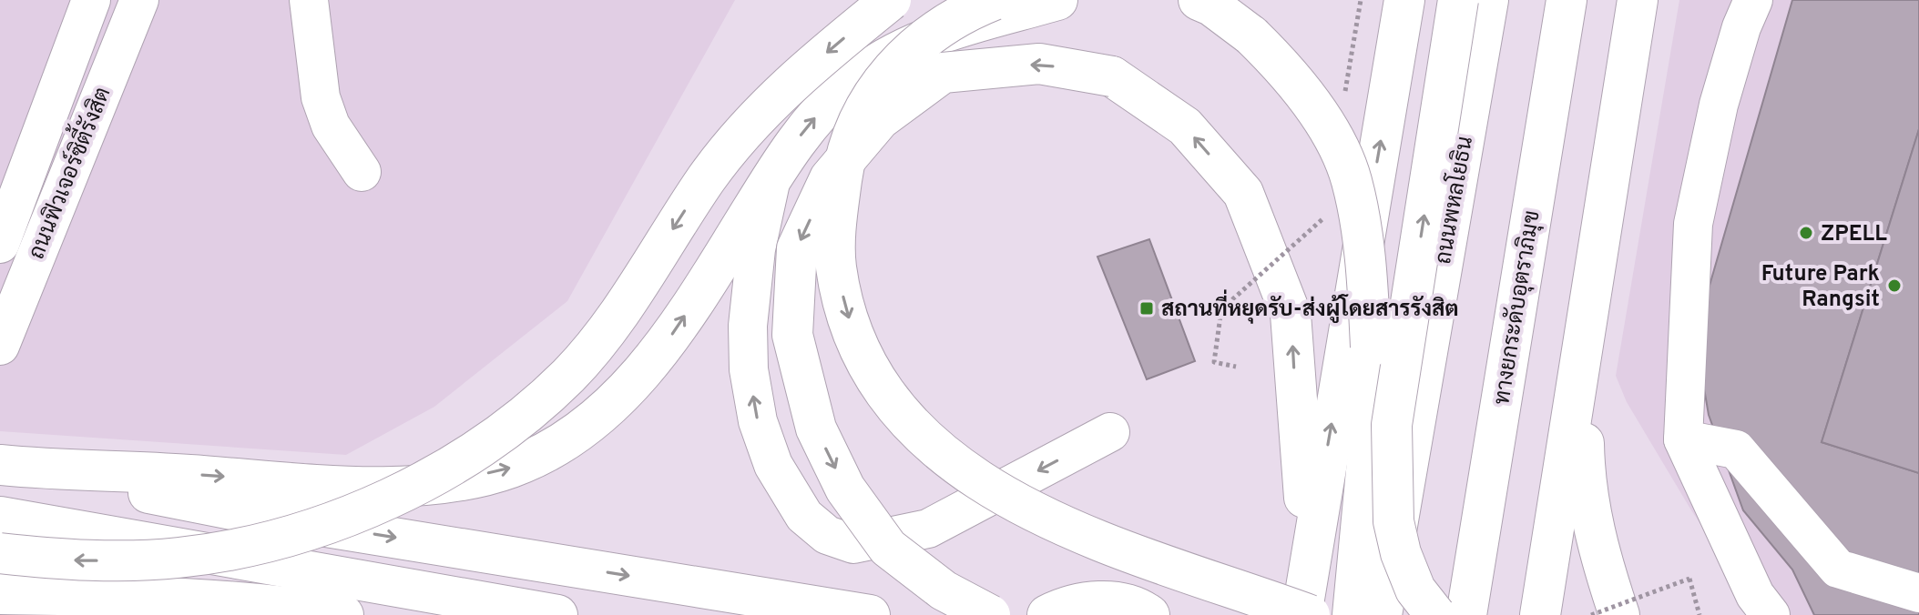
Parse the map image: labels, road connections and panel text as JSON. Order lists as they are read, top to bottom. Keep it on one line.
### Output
{"streets":{"main road":["ถนนพหลโยธิน","ทางยกระดับอุตราภิมุข"],"lane":["ถนนฟิวเจอร์ซิตี้รังสิต"]},"places":{"other":["ZPELL","Future Park Rangsit"],"transit":["สถานที่หยุดรับ-ส่งผู้โดยสารรังสิต"]}}
